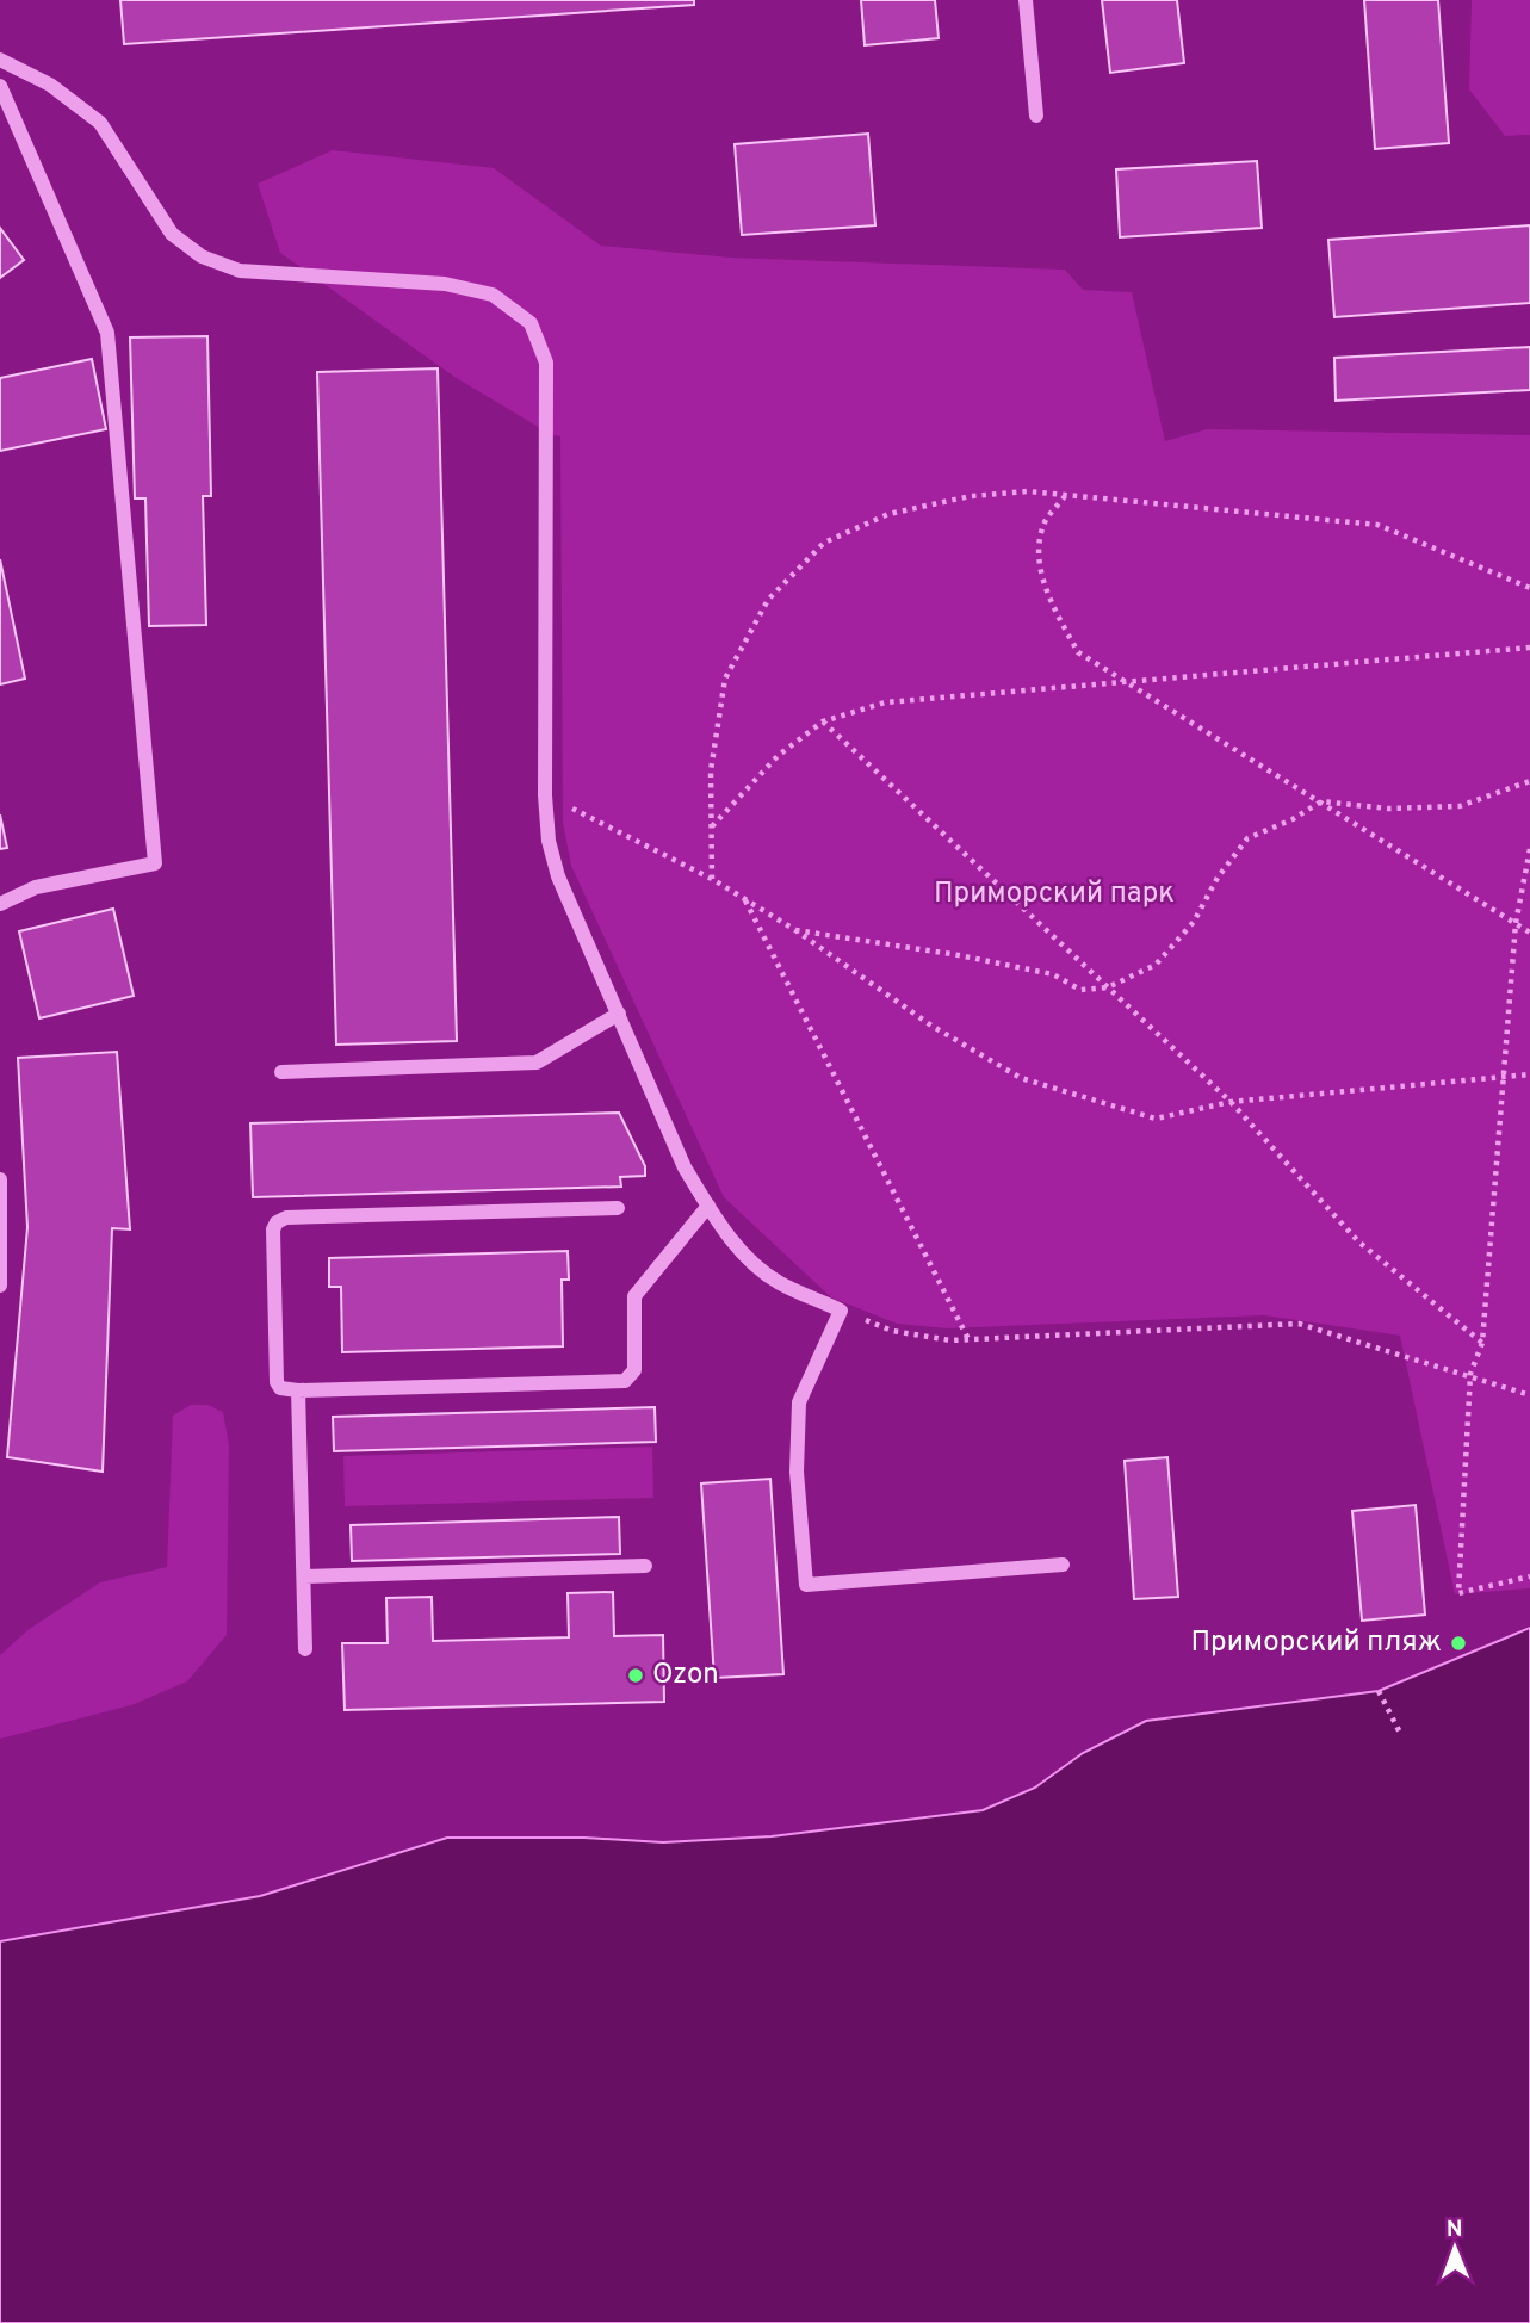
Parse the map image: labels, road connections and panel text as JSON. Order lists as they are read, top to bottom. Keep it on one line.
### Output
{"parks":["Приморский парк"],"places":["Приморский пляж","Ozon"],"north":"top"}
